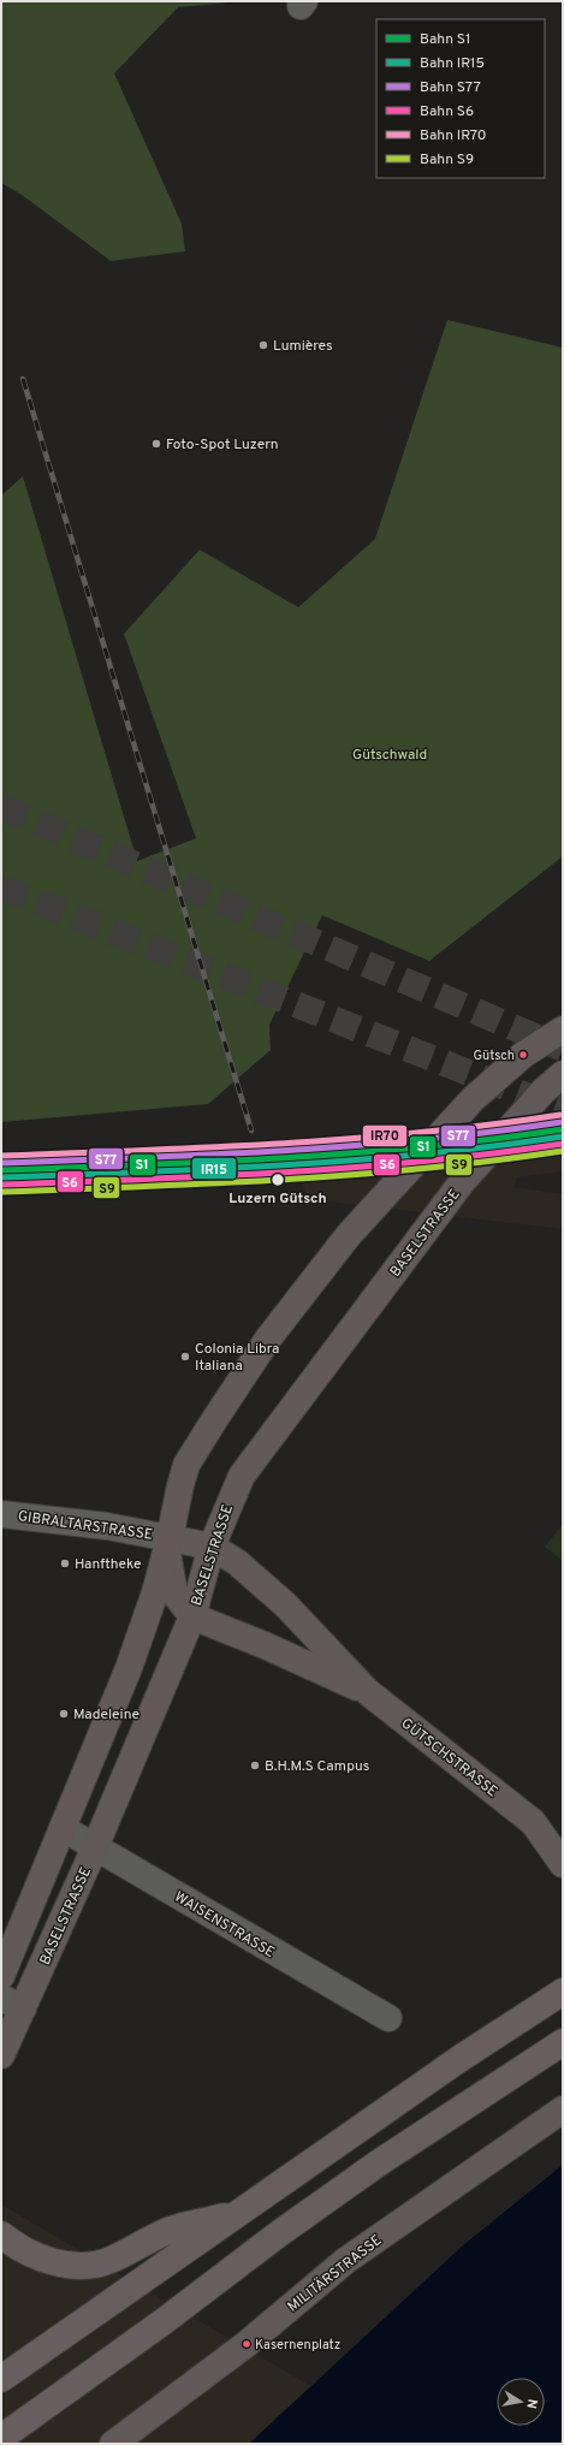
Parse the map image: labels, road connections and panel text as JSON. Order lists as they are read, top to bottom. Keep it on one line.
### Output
{"streets":{"main road":["BASELSTRASSE","GÜTSCHSTRASSE","MILITÄRSTRASSE"],"street":["GIBRALTARSTRASSE","WAISENSTRASSE"]},"crossings":[["BASELSTRASSE","WAISENSTRASSE"]],"parks":["Gütschwald"],"places":["Lumières","Foto-Spot Luzern","Gütsch","Luzern Gütsch","Colonia Libra Italiana","Hanftheke","Madeleine","B.H.M.S Campus","Kasernenplatz"],"lines":["rail line IR70","rail line S77","rail line S1","rail line IR15","rail line S6","rail line S9"],"legend":["Bahn S1","Bahn IR15","Bahn S77","Bahn S6","Bahn IR70","Bahn S9"],"north":"right"}
